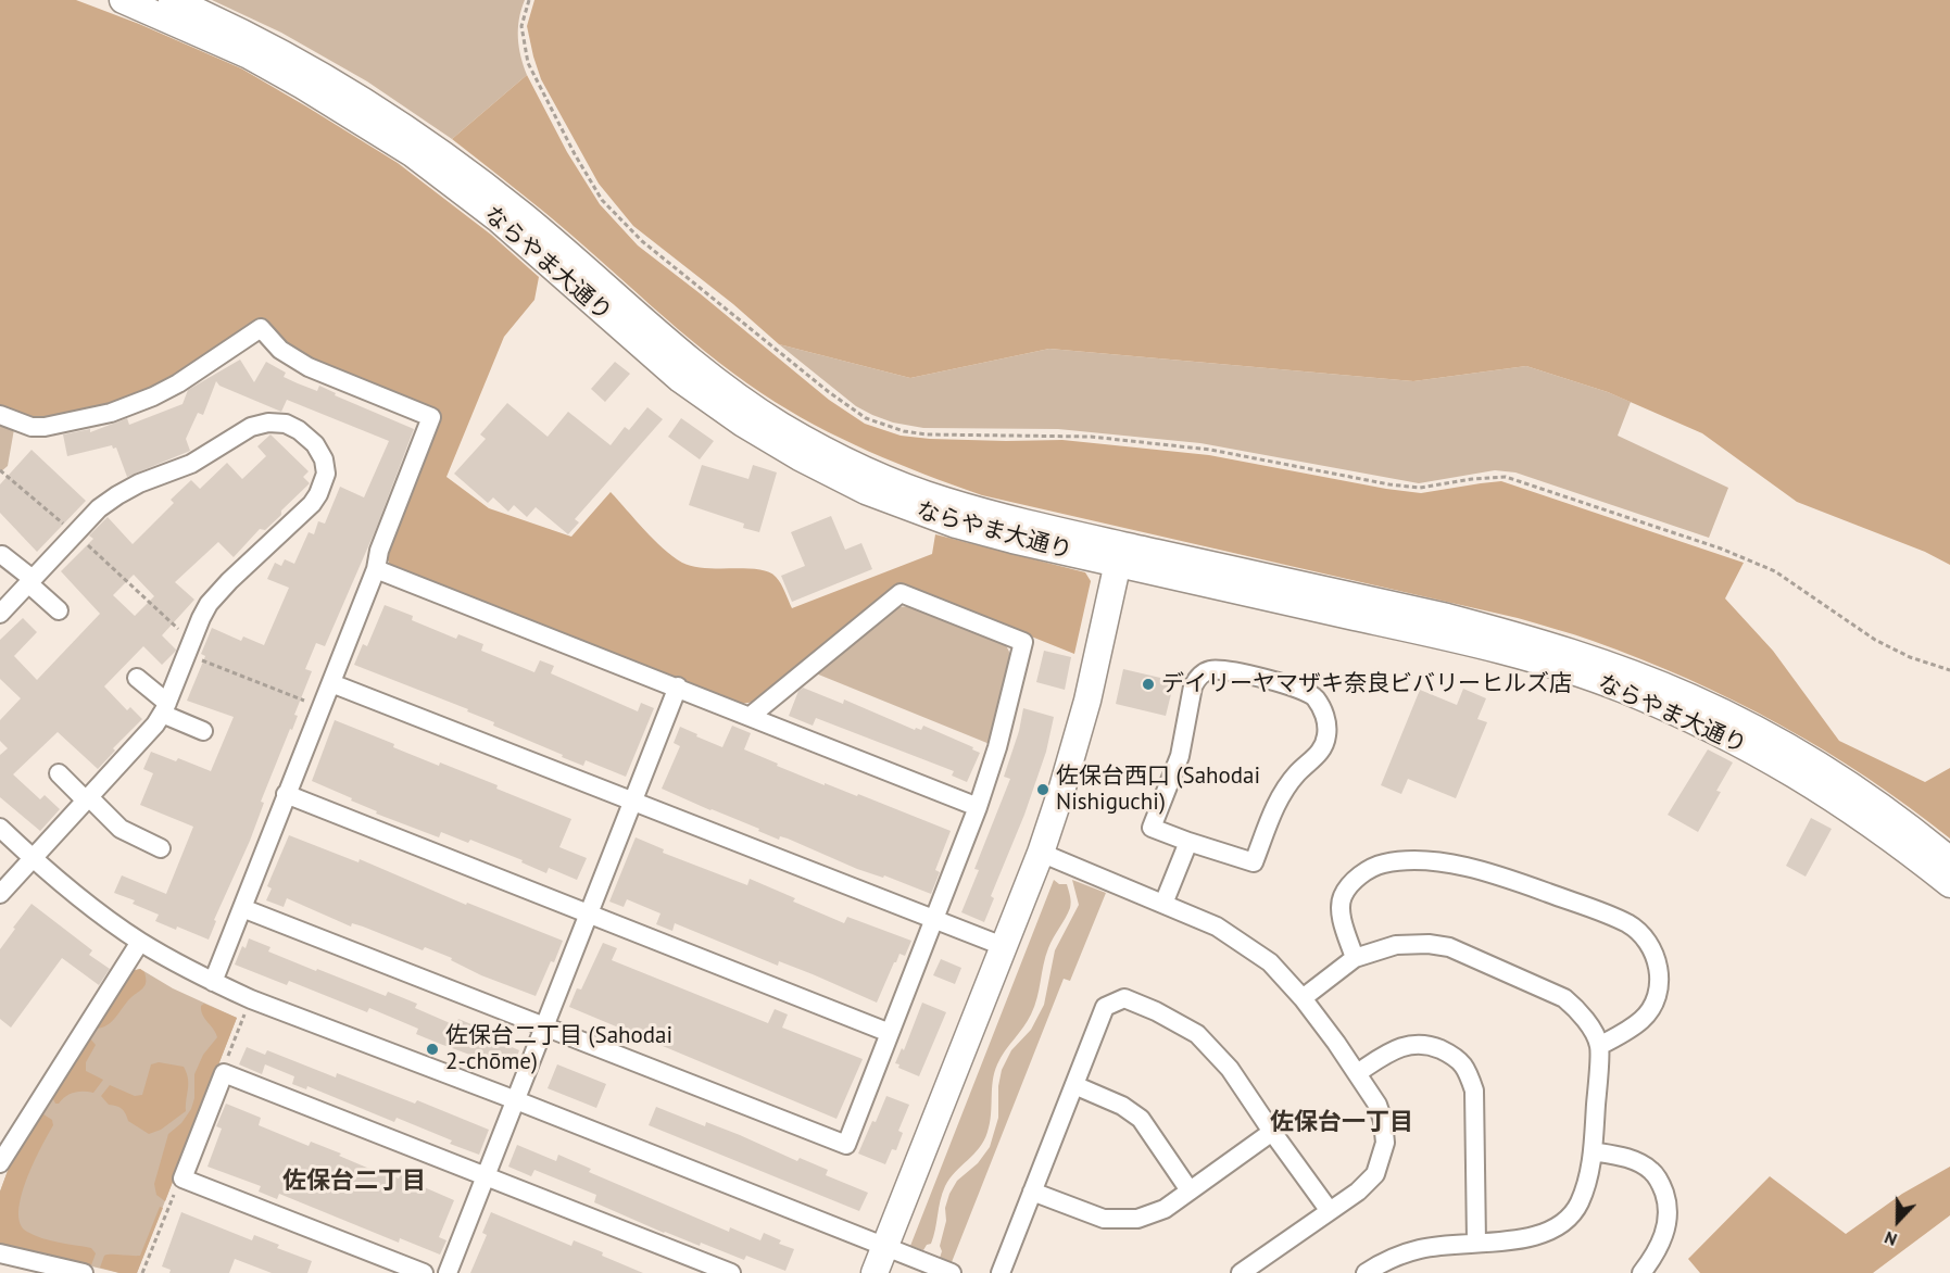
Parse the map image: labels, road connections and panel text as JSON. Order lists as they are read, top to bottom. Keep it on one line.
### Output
{"streets":{"street":["ならやま大通り"]},"districts":["佐保台一丁目","佐保台二丁目"],"places":["デイリーヤマザキ奈良ビバリーヒルズ店","佐保台西口 (Sahodai Nishiguchi)","佐保台二丁目 (Sahodai 2-chōme)"],"north":"bottom"}
